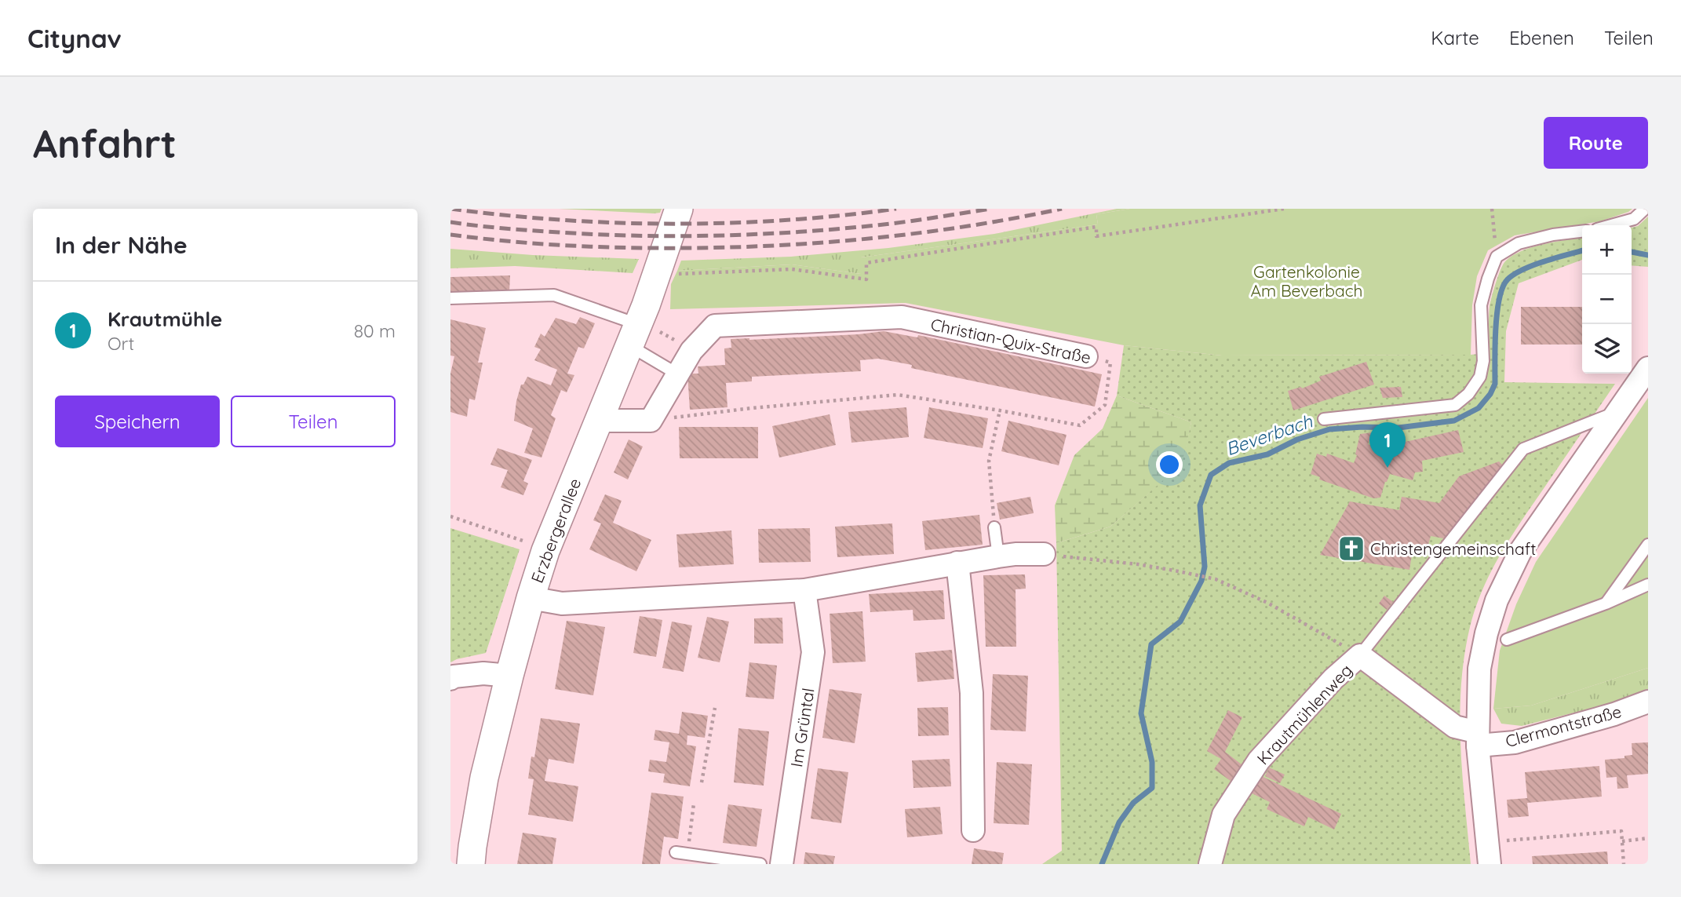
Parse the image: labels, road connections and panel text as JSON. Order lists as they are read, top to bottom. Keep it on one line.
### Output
{"streets":{"street":["Christian-Quix-Straße","Erzbergerallee","Krautmühlenweg","Clermontstraße","Im Grüntal"]},"crossings":[["Krautmühlenweg","Clermontstraße"]],"water":["Beverbach"],"parks":["Gartenkolonie Am Beverbach"],"places":{"church":["Christengemeinschaft"]},"page":{"header":"Citynav","nav":["Karte","Ebenen","Teilen"],"buttons":["Route",["Speichern","Teilen"]],"title":"Anfahrt","heading":"In der Nähe","map_buttons":["+","−"],"list":[{"mark":"1","name":"Krautmühle","note":"Ort","value":"80 m"}],"pins":"1"}}
